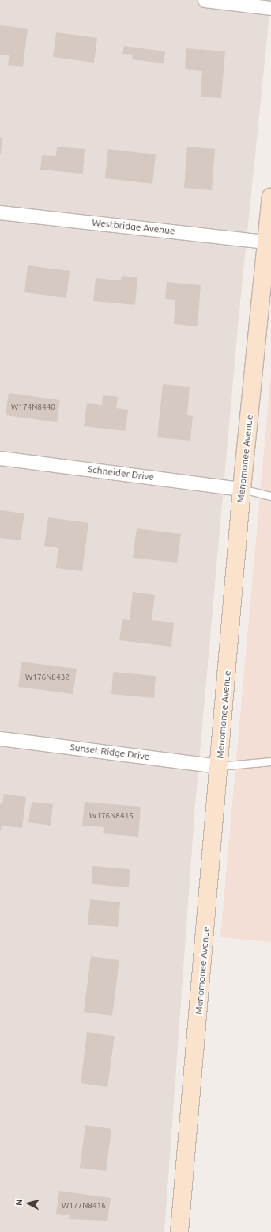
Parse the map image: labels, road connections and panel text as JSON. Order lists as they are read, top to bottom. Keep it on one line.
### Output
{"streets":{"street":["Westbridge Avenue","Menomonee Avenue","Schneider Drive","Sunset Ridge Drive"]},"crossings":[["Westbridge Avenue","Menomonee Avenue"],["Menomonee Avenue","Schneider Drive"],["Menomonee Avenue","Sunset Ridge Drive"]],"house_numbers":["W174N8440","W176N8432","W176N8415","W177N8416"],"north":"left"}
